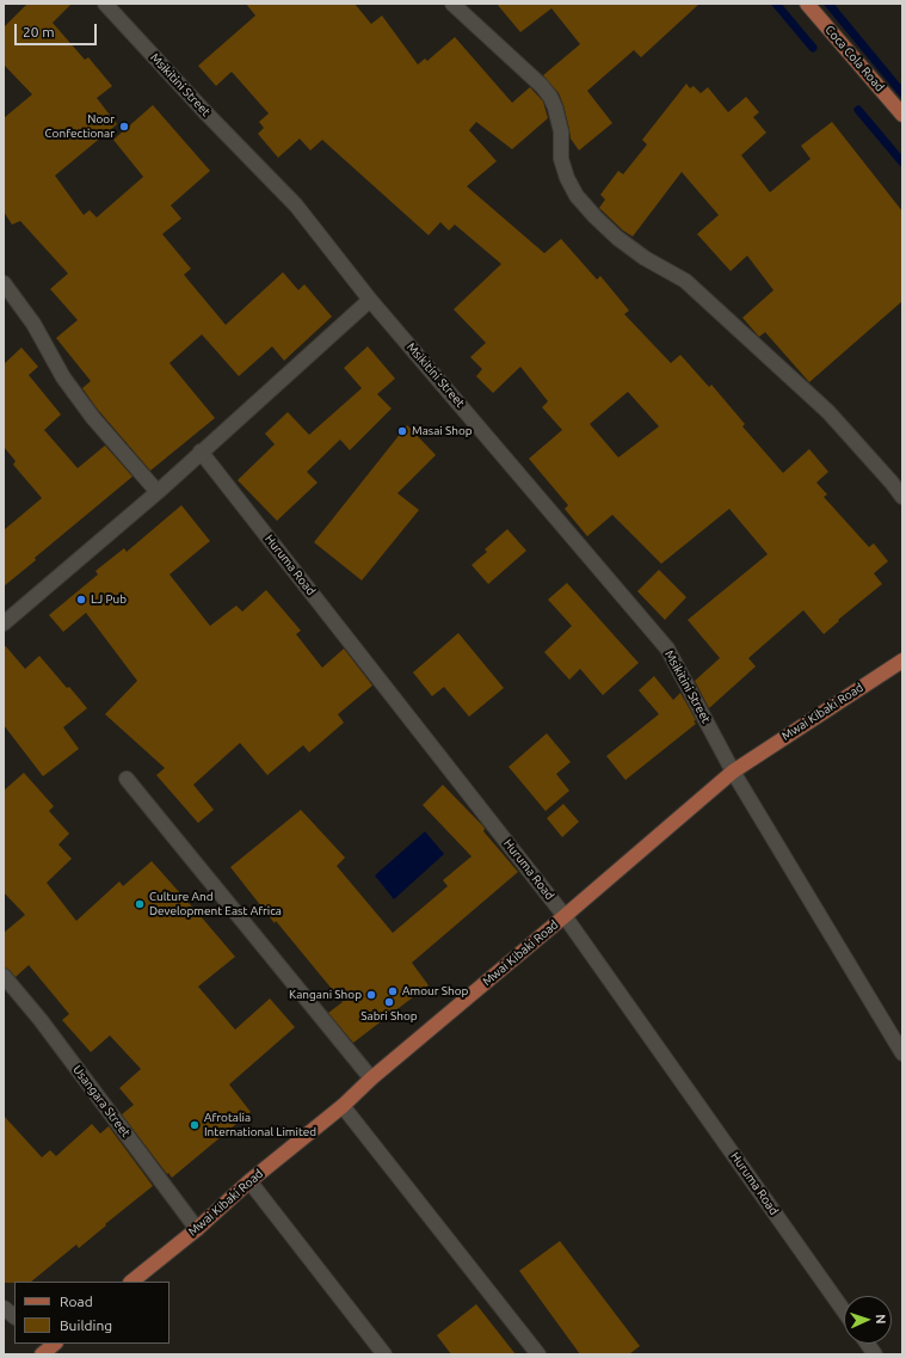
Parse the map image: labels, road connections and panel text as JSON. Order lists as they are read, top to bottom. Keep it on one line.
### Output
{"streets":{"main road":["Coca Cola Road","Mwai Kibaki Road"],"street":["Msikitini Street","Huruma Road","Usangara Street"]},"crossings":[["Msikitini Street","Mwai Kibaki Road"],["Huruma Road","Mwai Kibaki Road"],["Mwai Kibaki Road","Usangara Street"]],"places":["Noor Confectionar","Masai Shop","LJ Pub","Culture And Development East Africa","Amour Shop","Kangani Shop","Sabri Shop","Afrotalia International Limited"],"legend":["Road","Building"],"scale_bar":"20 m","north":"right"}
